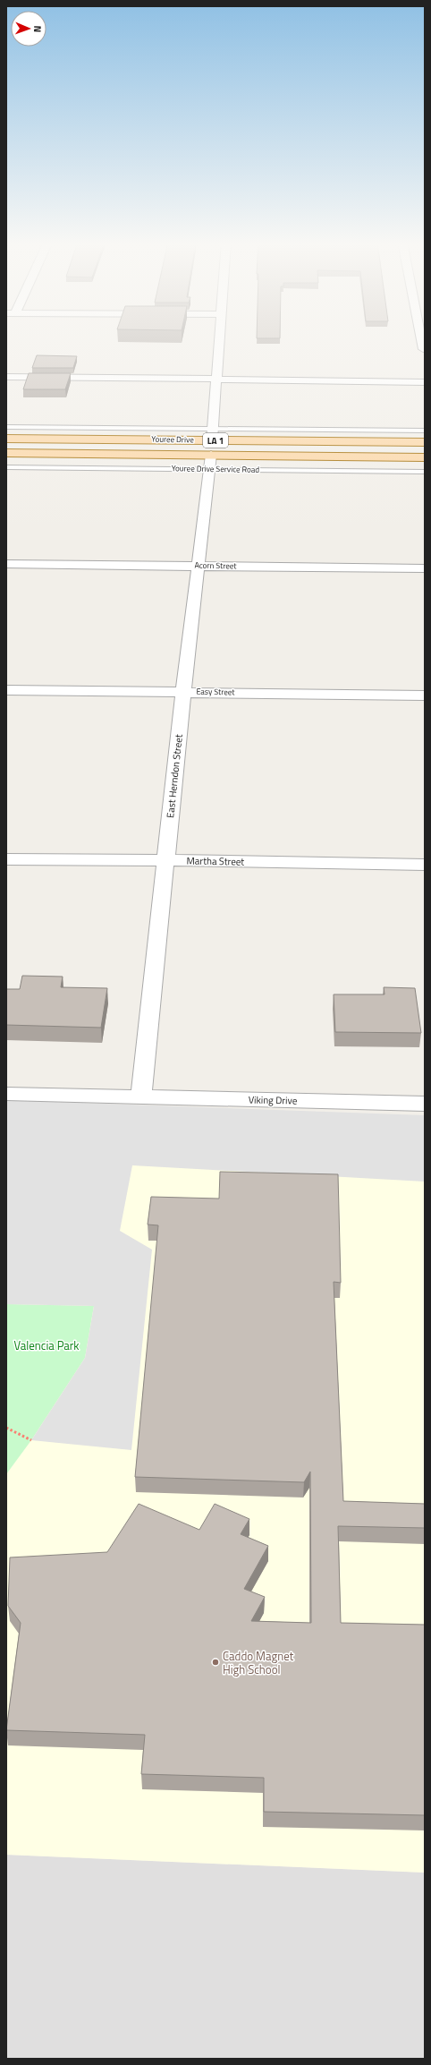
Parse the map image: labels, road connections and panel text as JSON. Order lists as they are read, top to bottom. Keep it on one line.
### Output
{"streets":{"main road":["Youree Drive","LA 1"],"street":["Acorn Street","Easy Street","East Herndon Street","Martha Street","Viking Drive"],"lane":["Youree Drive Service Road"]},"crossings":[["Youree Drive","Youree Drive Service Road"],["Youree Drive","East Herndon Street"],["Youree Drive Service Road","East Herndon Street"],["Acorn Street","East Herndon Street"],["Easy Street","East Herndon Street"],["East Herndon Street","Martha Street"],["East Herndon Street","Viking Drive"]],"parks":["Valencia Park"],"places":["Caddo Magnet High School"],"north":"right"}
